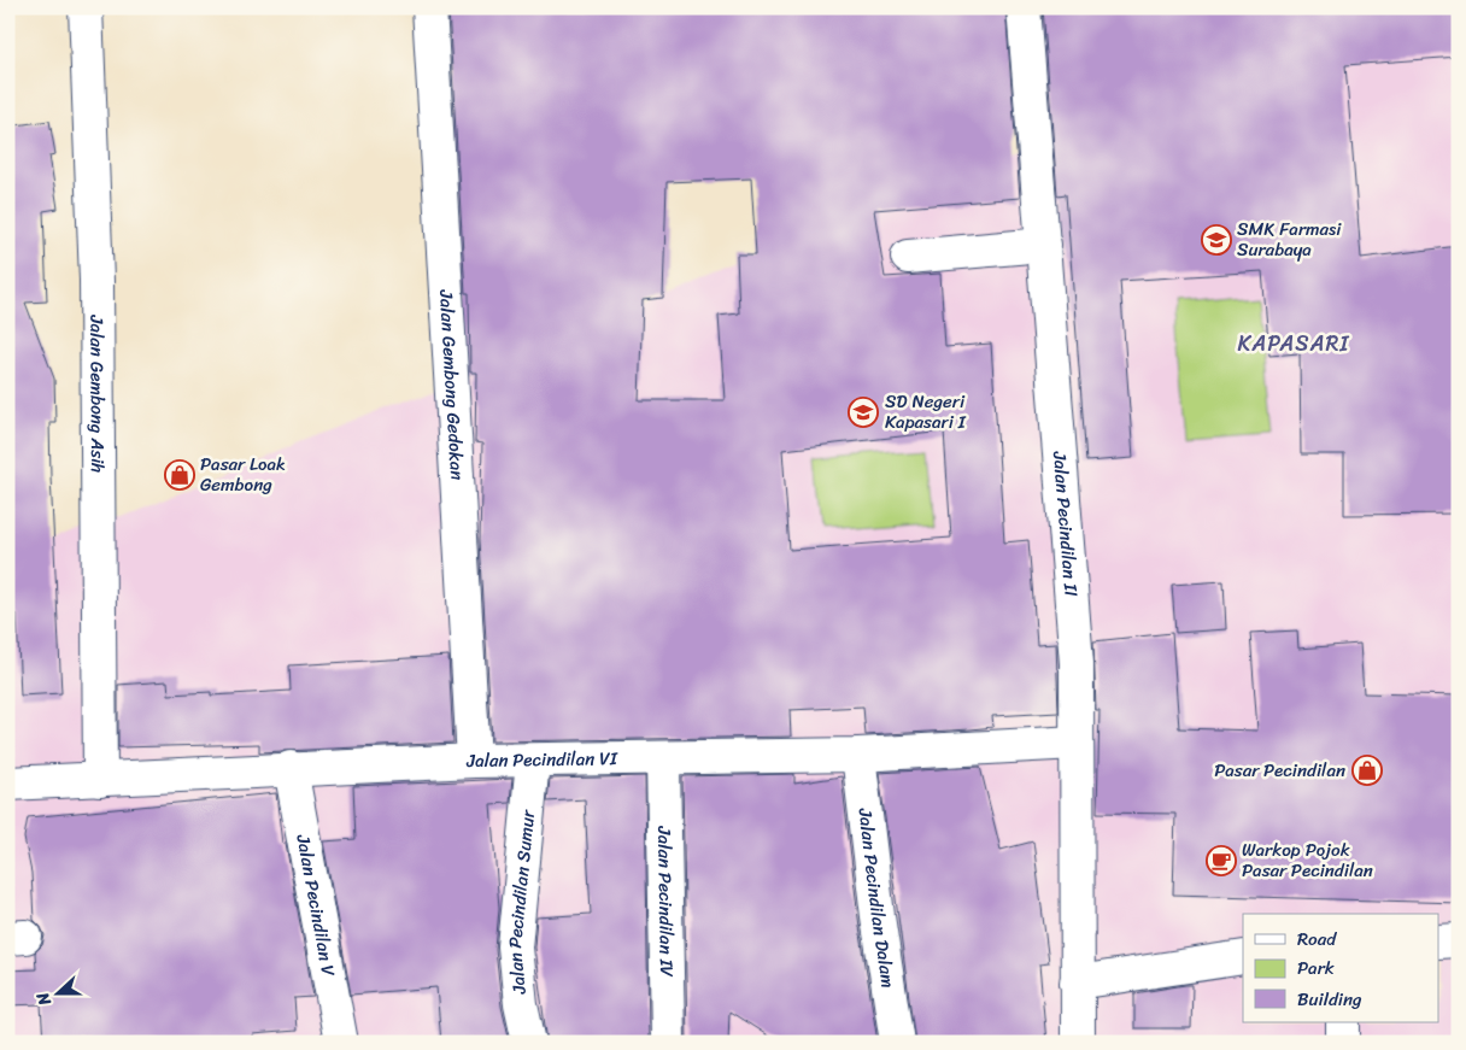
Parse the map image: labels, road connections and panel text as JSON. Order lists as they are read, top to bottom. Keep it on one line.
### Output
{"streets":{"street":["Jalan Gembong Gedokan","Jalan Gembong Asih","Jalan Pecindilan II","Jalan Pecindilan VI","Jalan Pecindilan Dalam","Jalan Pecindilan Sumur","Jalan Pecindilan IV","Jalan Pecindilan V"]},"crossings":[["Jalan Gembong Gedokan","Jalan Pecindilan VI"],["Jalan Gembong Asih","Jalan Pecindilan VI"],["Jalan Pecindilan II","Jalan Pecindilan VI"],["Jalan Pecindilan VI","Jalan Pecindilan Dalam"],["Jalan Pecindilan VI","Jalan Pecindilan Sumur"],["Jalan Pecindilan VI","Jalan Pecindilan IV"],["Jalan Pecindilan VI","Jalan Pecindilan V"]],"districts":["KAPASARI"],"places":{"school or university":["SMK Farmasi Surabaya","SD Negeri Kapasari I"],"shop":["Pasar Loak Gembong","Pasar Pecindilan"],"cafe":["Warkop Pojok Pasar Pecindilan"]},"legend":["Road","Park","Building"],"north":"left"}
